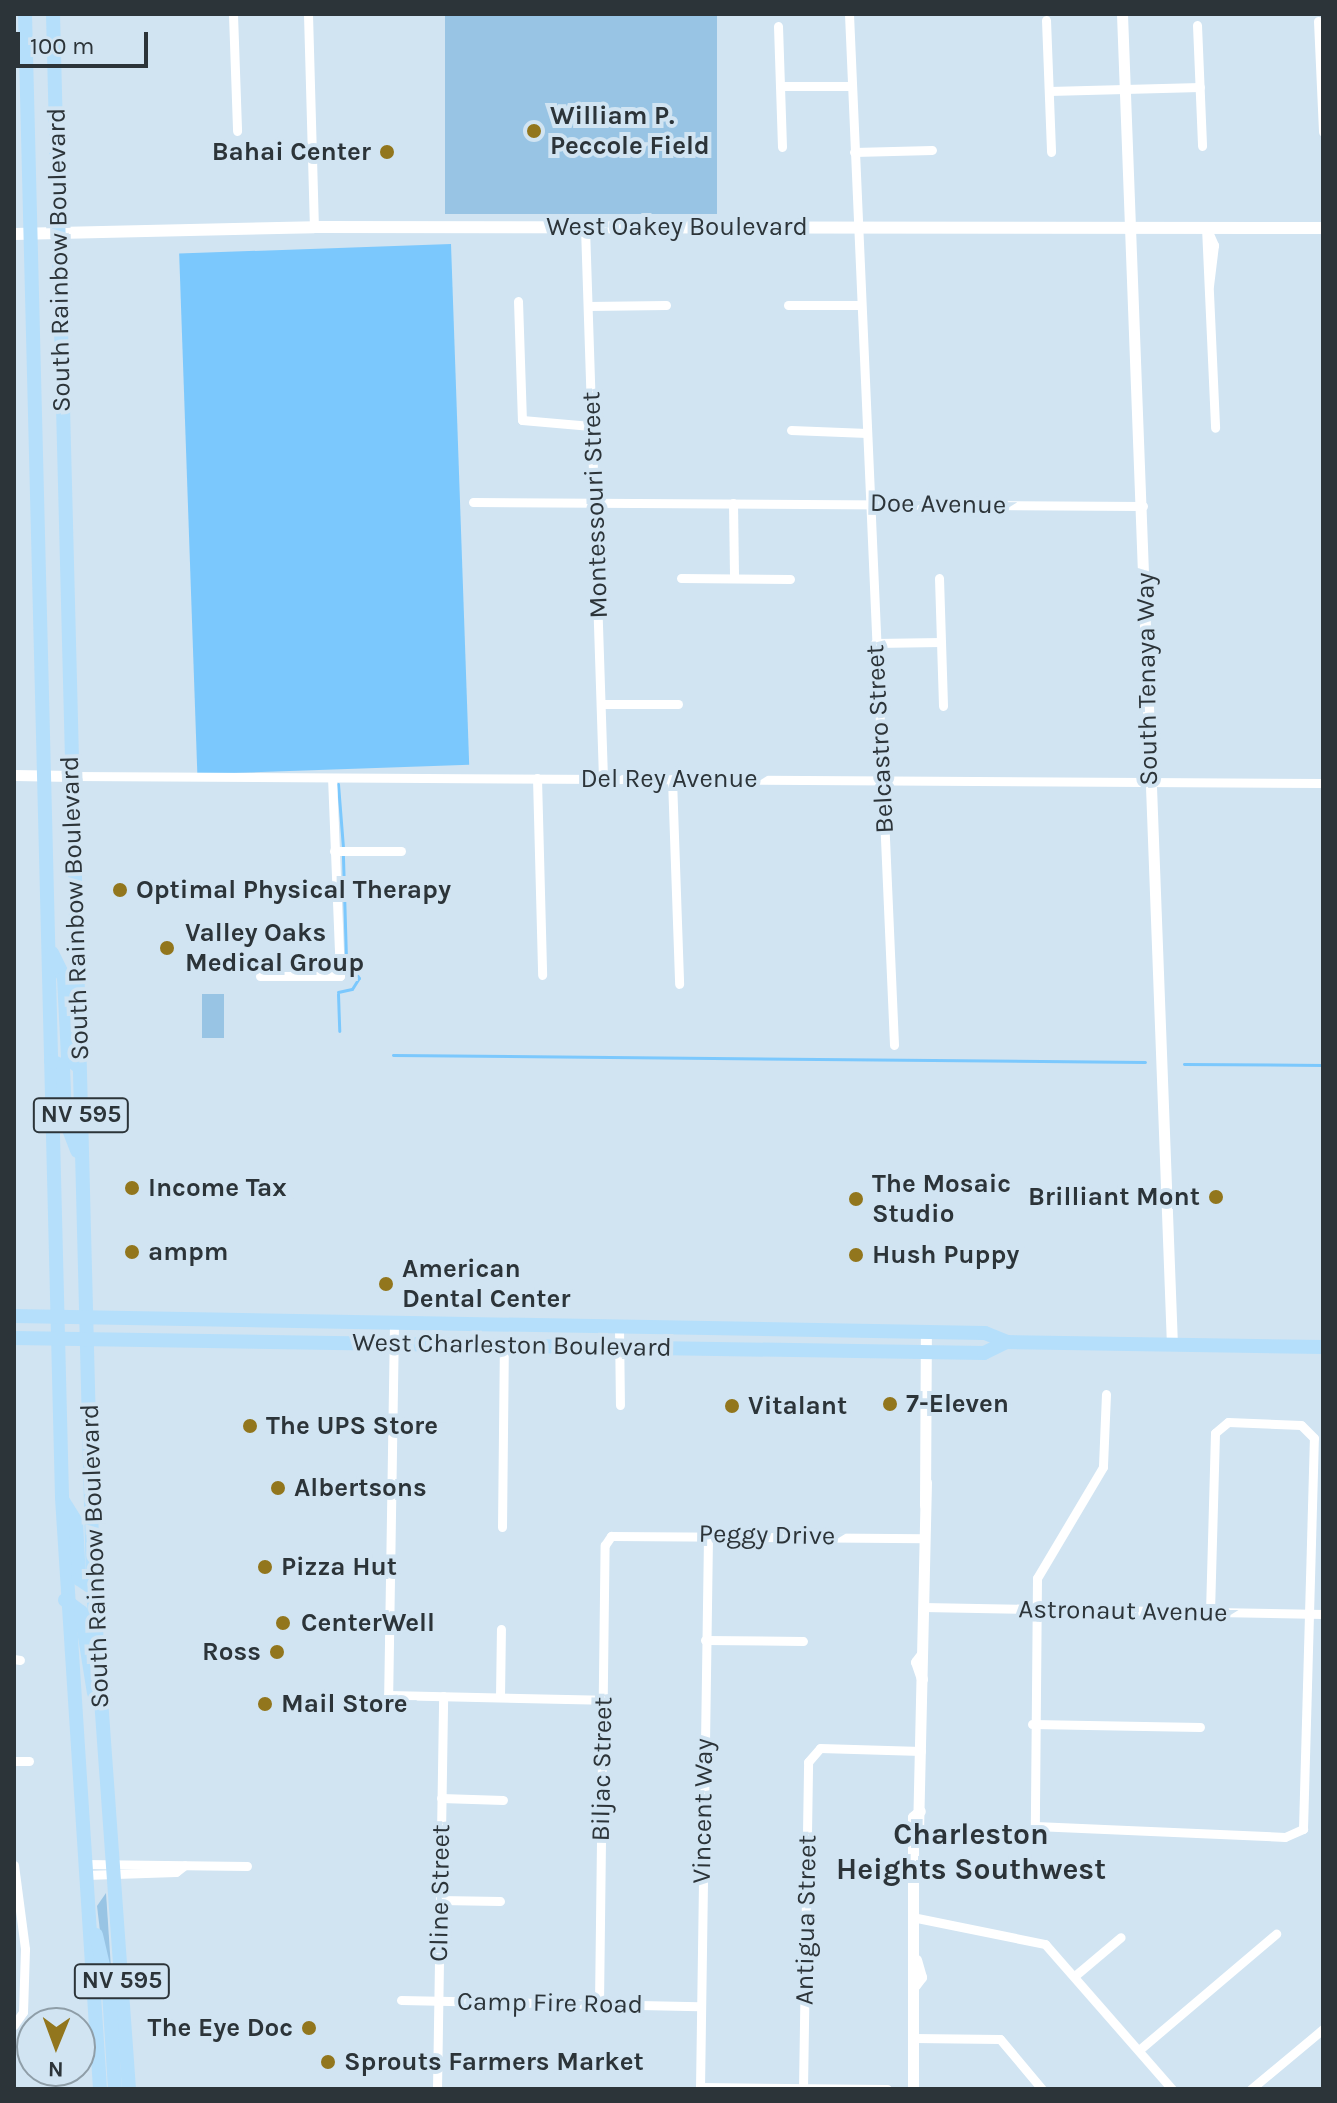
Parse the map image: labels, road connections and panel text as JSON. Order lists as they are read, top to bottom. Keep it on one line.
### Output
{"streets":{"main road":["West Oakey Boulevard","South Rainbow Boulevard","NV 595","West Charleston Boulevard"],"street":["Doe Avenue","Montessouri Street","South Tenaya Way","Belcastro Street","Del Rey Avenue","Peggy Drive","Astronaut Avenue","Biljac Street","Vincent Way","Cline Street","Antigua Street","Camp Fire Road"]},"crossings":[["West Oakey Boulevard","South Rainbow Boulevard"],["West Oakey Boulevard","Montessouri Street"],["West Oakey Boulevard","South Tenaya Way"],["West Oakey Boulevard","Belcastro Street"],["South Rainbow Boulevard","Del Rey Avenue"],["South Rainbow Boulevard","West Charleston Boulevard"],["Doe Avenue","Montessouri Street"],["Doe Avenue","South Tenaya Way"],["Doe Avenue","Belcastro Street"],["Montessouri Street","Del Rey Avenue"],["South Tenaya Way","Del Rey Avenue"],["South Tenaya Way","West Charleston Boulevard"],["Belcastro Street","Del Rey Avenue"],["Peggy Drive","Biljac Street"],["Peggy Drive","Vincent Way"],["Biljac Street","Camp Fire Road"],["Vincent Way","Camp Fire Road"],["Cline Street","Camp Fire Road"]],"districts":["Charleston Heights Southwest"],"places":["William P. Peccole Field","Bahai Center","Optimal Physical Therapy","Valley Oaks Medical Group","Income Tax","Brilliant Mont","The Mosaic Studio","ampm","Hush Puppy","American Dental Center","7-Eleven","Vitalant","The UPS Store","Albertsons","Pizza Hut","CenterWell","Ross","Mail Store","The Eye Doc","Sprouts Farmers Market"],"scale_bar":"100 m","north":"bottom"}
